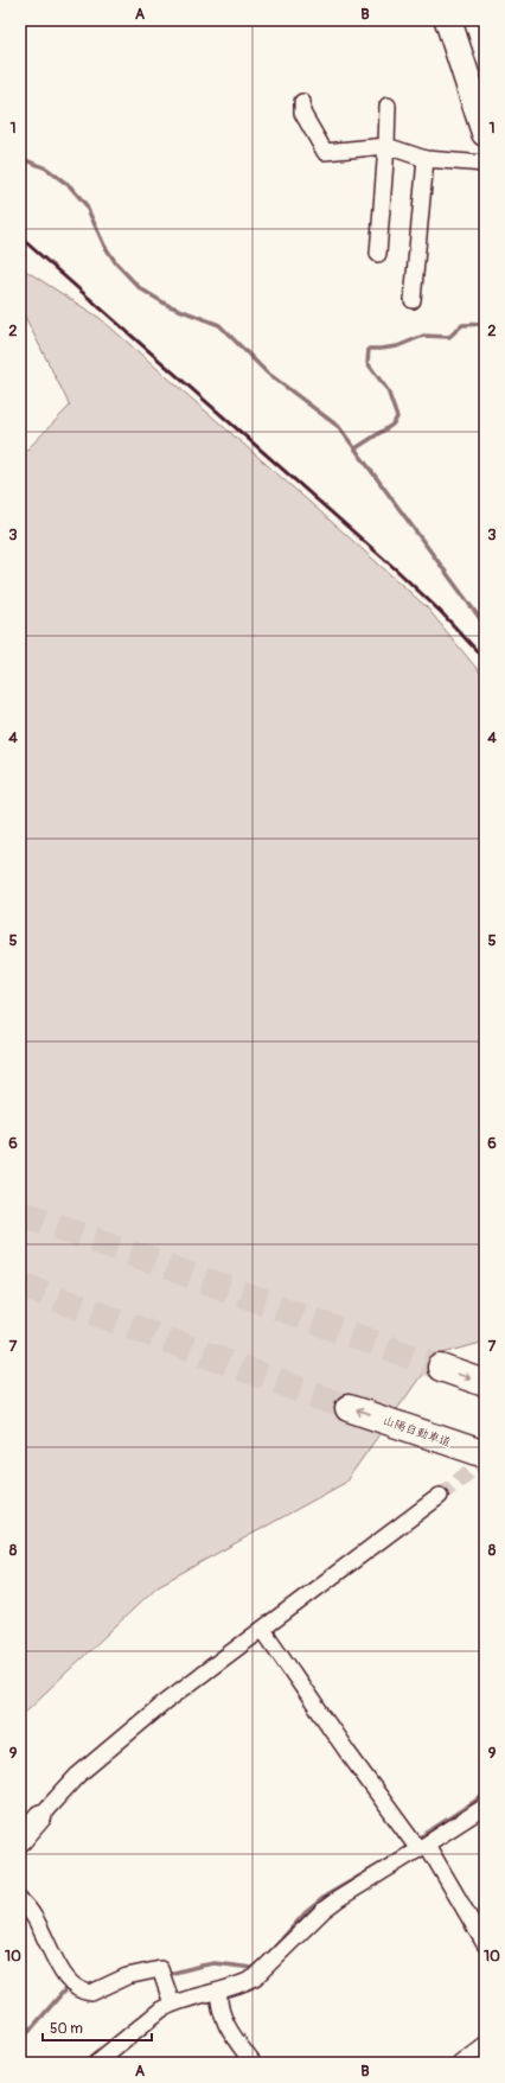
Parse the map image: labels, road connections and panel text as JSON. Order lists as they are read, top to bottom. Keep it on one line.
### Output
{"streets":{"highway":["山陽自動車道"]},"scale_bar":"50 m","grid":{"columns":["A","B"],"rows":["1","2","3","4","5","6","7","8","9","10"]}}
